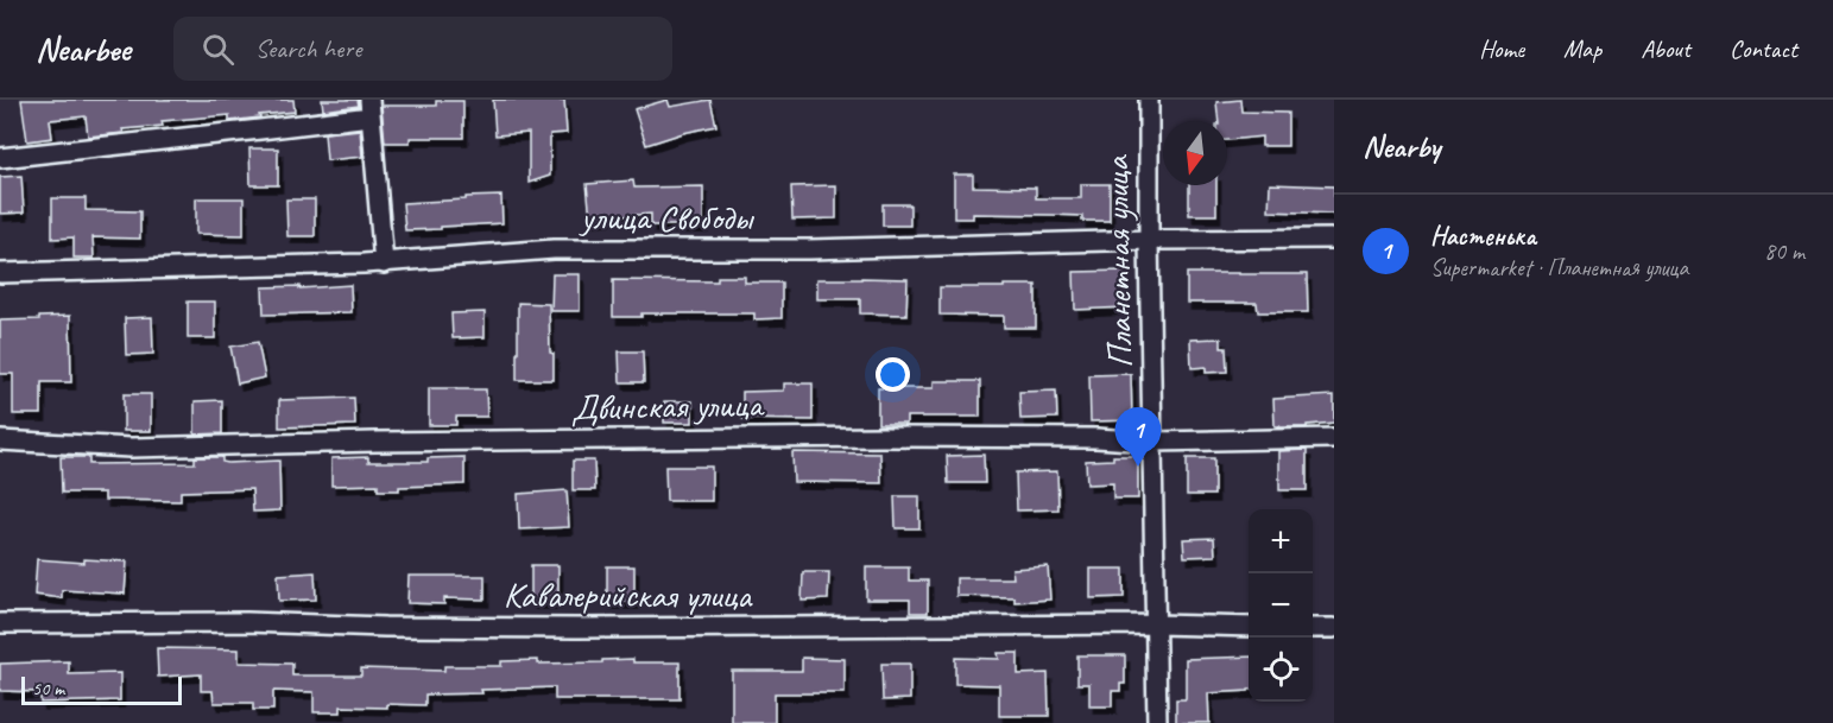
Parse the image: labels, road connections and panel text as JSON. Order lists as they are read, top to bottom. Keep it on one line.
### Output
{"streets":{"street":["улица Свободы","Планетная улица","Двинская улица","Кавалерийская улица"]},"crossings":[["улица Свободы","Планетная улица"],["Планетная улица","Двинская улица"],["Планетная улица","Кавалерийская улица"]],"scale_bar":"50 m","north":"bottom","page":{"header":"Nearbee","search":"Search here","nav":["Home","Map","About","Contact"],"heading":"Nearby","list":[{"mark":"1","name":"Настенька","note":"Supermarket · Планетная улица","value":"80 m"}],"pins":"1","map_buttons":["+","−"],"scale":"50 m"}}
